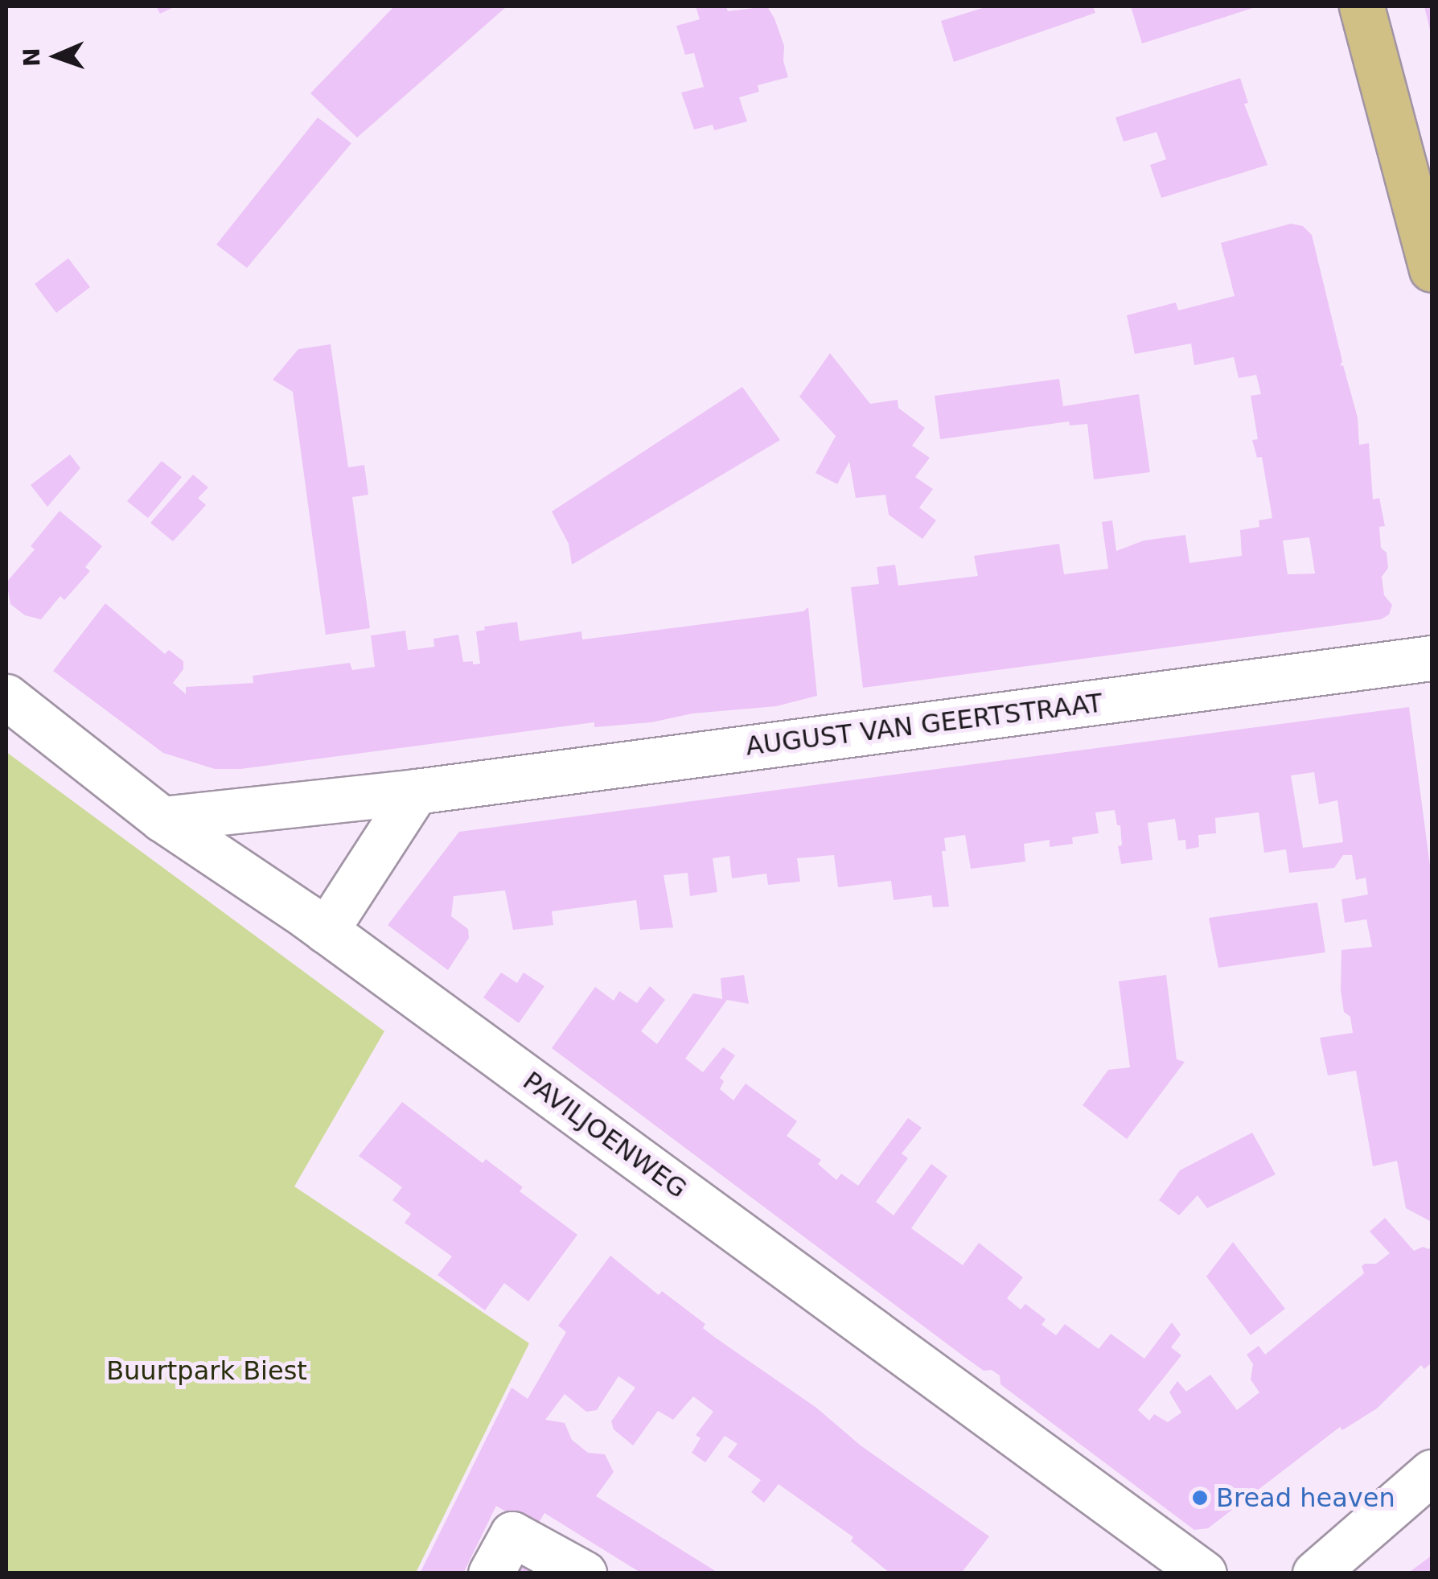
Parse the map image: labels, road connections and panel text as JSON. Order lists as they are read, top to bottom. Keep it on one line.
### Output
{"streets":{"street":["AUGUST VAN GEERTSTRAAT","PAVILJOENWEG"]},"crossings":[["AUGUST VAN GEERTSTRAAT","PAVILJOENWEG"]],"parks":["Buurtpark Biest"],"places":["Bread heaven"],"north":"left"}
